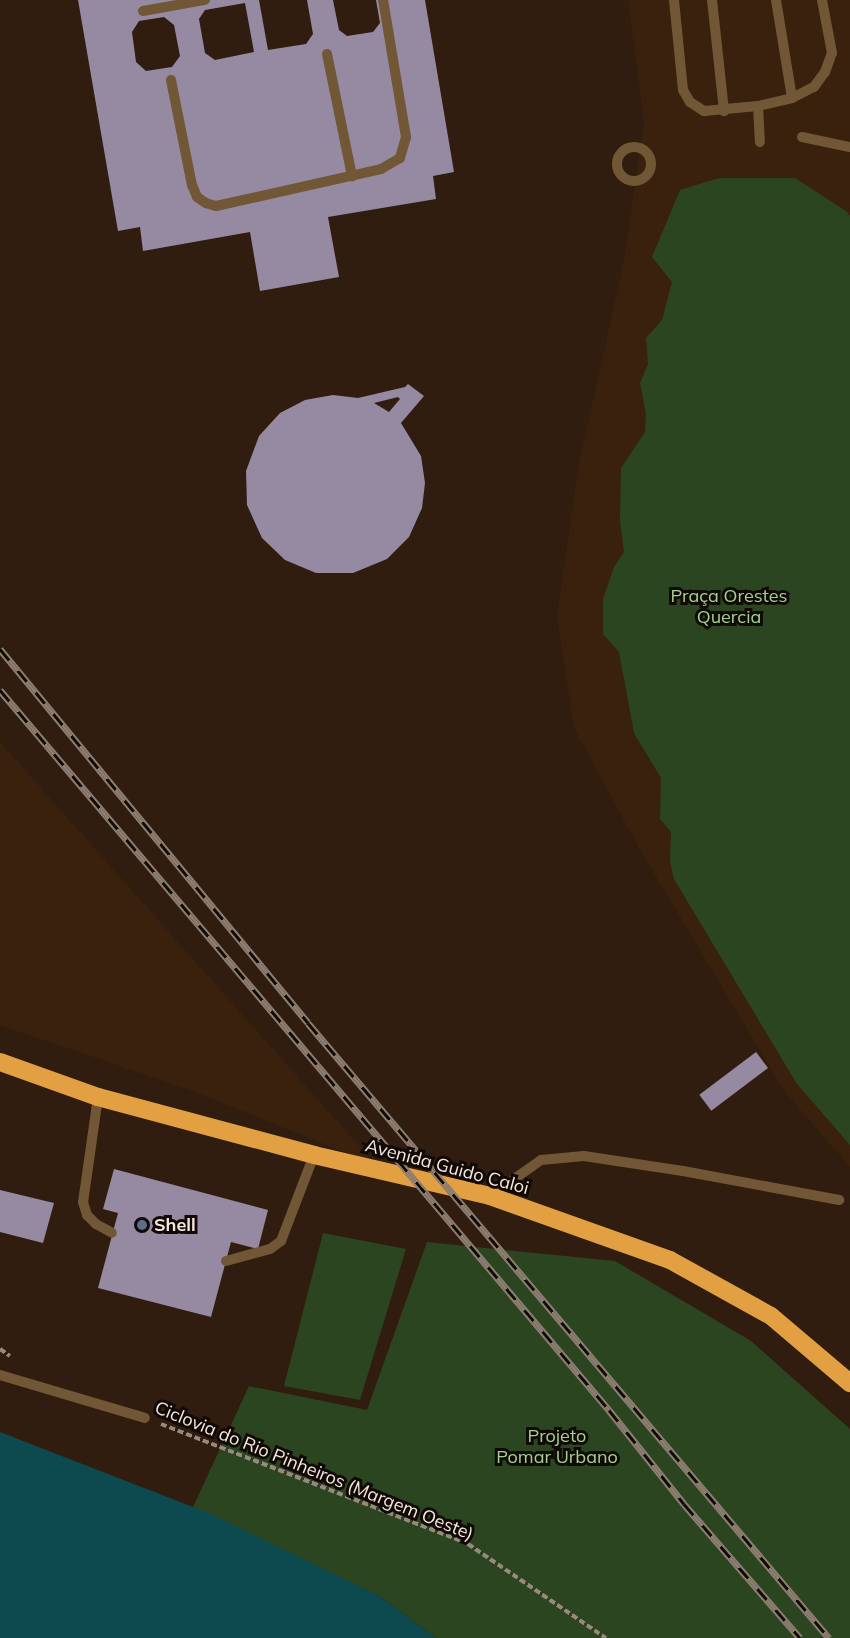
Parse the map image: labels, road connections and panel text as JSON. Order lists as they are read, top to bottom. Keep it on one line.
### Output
{"streets":{"highway":["Avenida Guido Caloi"],"path":["Ciclovia do Rio Pinheiros (Margem Oeste)"]},"parks":["Praça Orestes Quercia","Projeto Pomar Urbano"],"places":["Shell"]}
